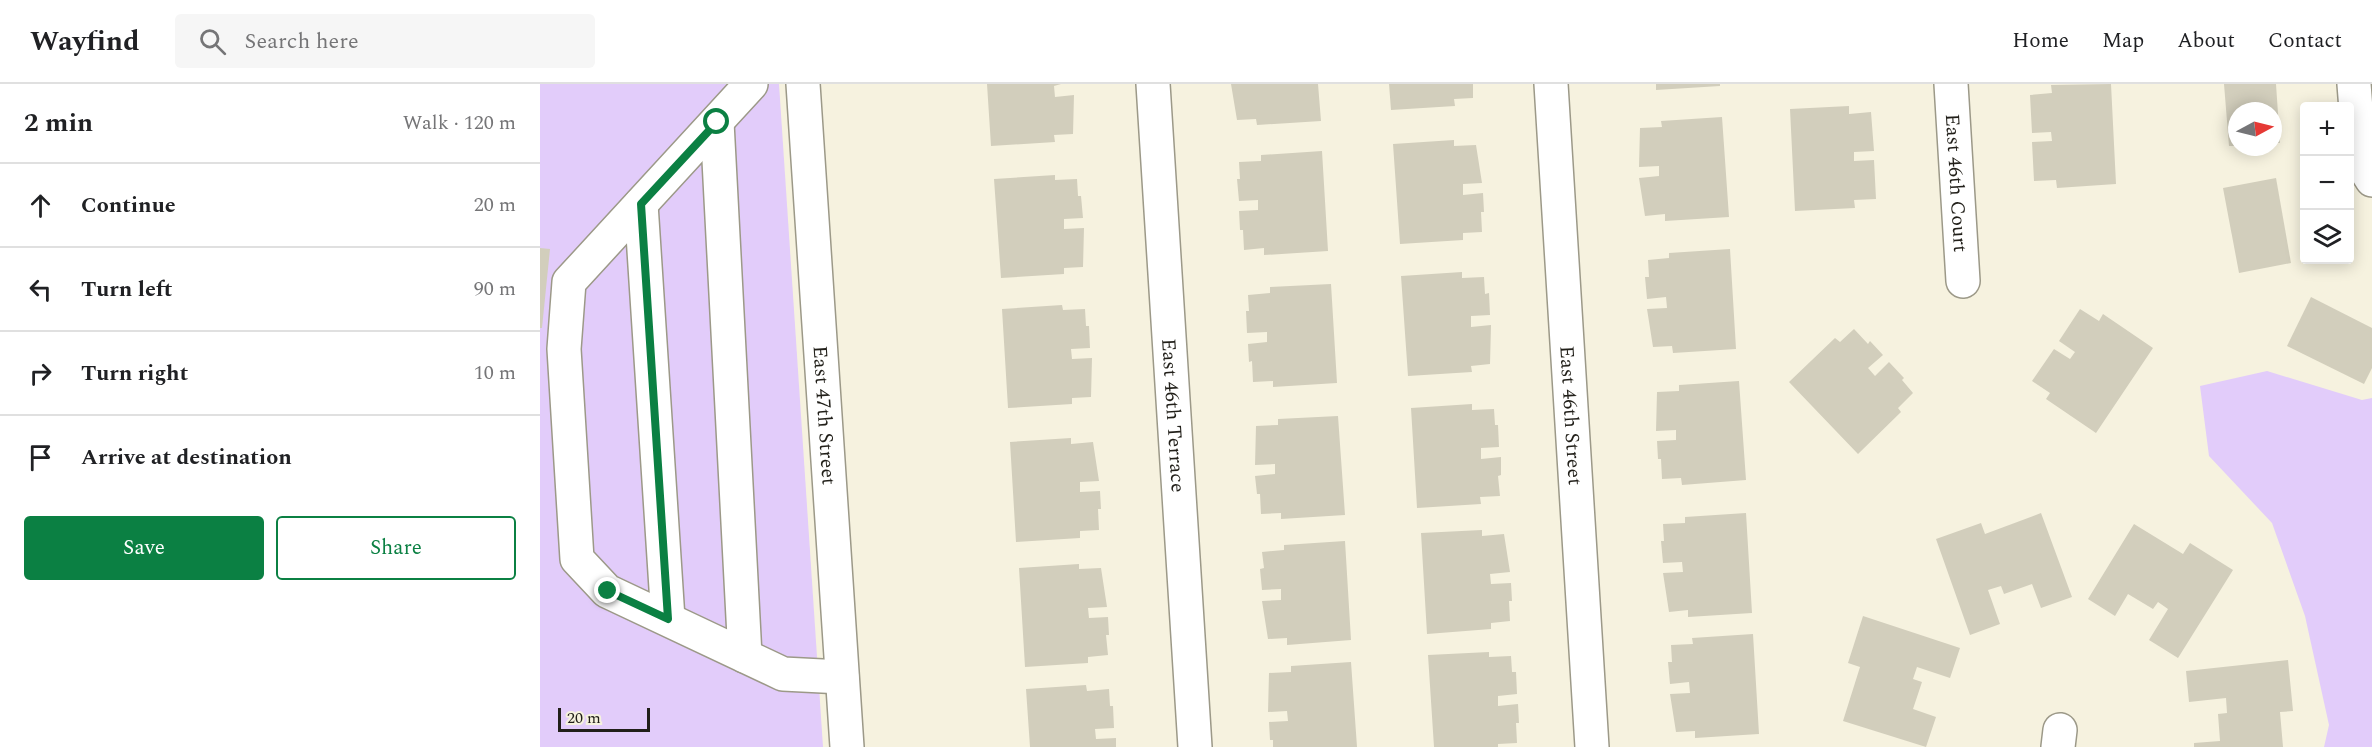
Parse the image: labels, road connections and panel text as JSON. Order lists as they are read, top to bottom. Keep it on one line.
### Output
{"streets":{"street":["East 46th Court","East 47th Street","East 46th Terrace","East 46th Street"]},"scale_bar":"20 m","north":"right","page":{"header":"Wayfind","search":"Search here","nav":["Home","Map","About","Contact"],"heading":["2 min","Walk · 120 m"],"map_buttons":["+","−"],"list":[["Continue","20 m"],["Turn left","90 m"],["Turn right","10 m"],"Arrive at destination"],"buttons":["Save","Share"],"scale":"20 m"}}
